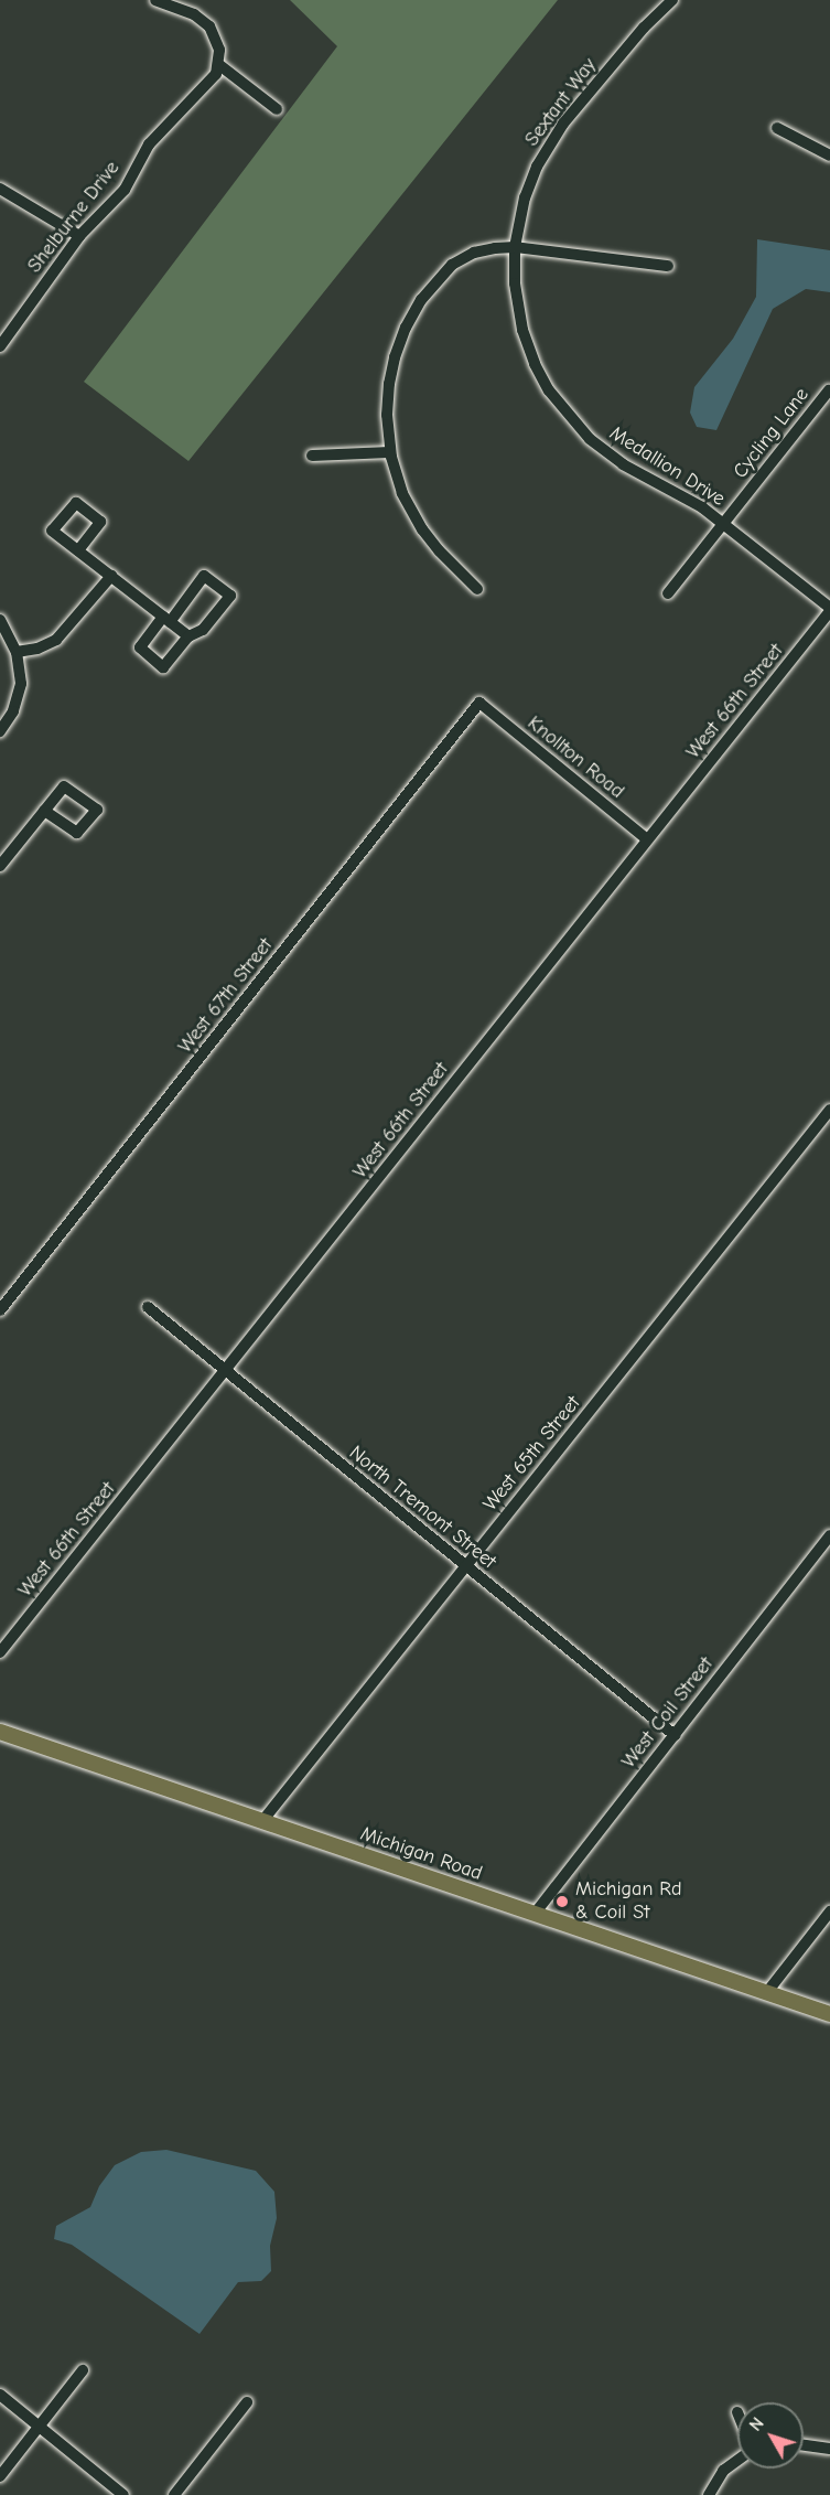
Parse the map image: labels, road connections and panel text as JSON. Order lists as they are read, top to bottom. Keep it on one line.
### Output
{"streets":{"main road":["Michigan Road"],"street":["Sextant Way","Shelburne Drive","Cycling Lane","Medallion Drive","West 66th Street","Knollton Road","West 67th Street","West 65th Street","North Tremont Street","West Coil Street"]},"crossings":[["Sextant Way","Medallion Drive"],["Cycling Lane","Medallion Drive"],["Medallion Drive","West 66th Street"],["West 66th Street","Knollton Road"],["West 66th Street","North Tremont Street"],["Knollton Road","West 67th Street"],["West 65th Street","North Tremont Street"],["West 65th Street","Michigan Road"],["North Tremont Street","West Coil Street"],["West Coil Street","Michigan Road"]],"places":["Michigan Rd & Coil St"],"north":"top left"}
